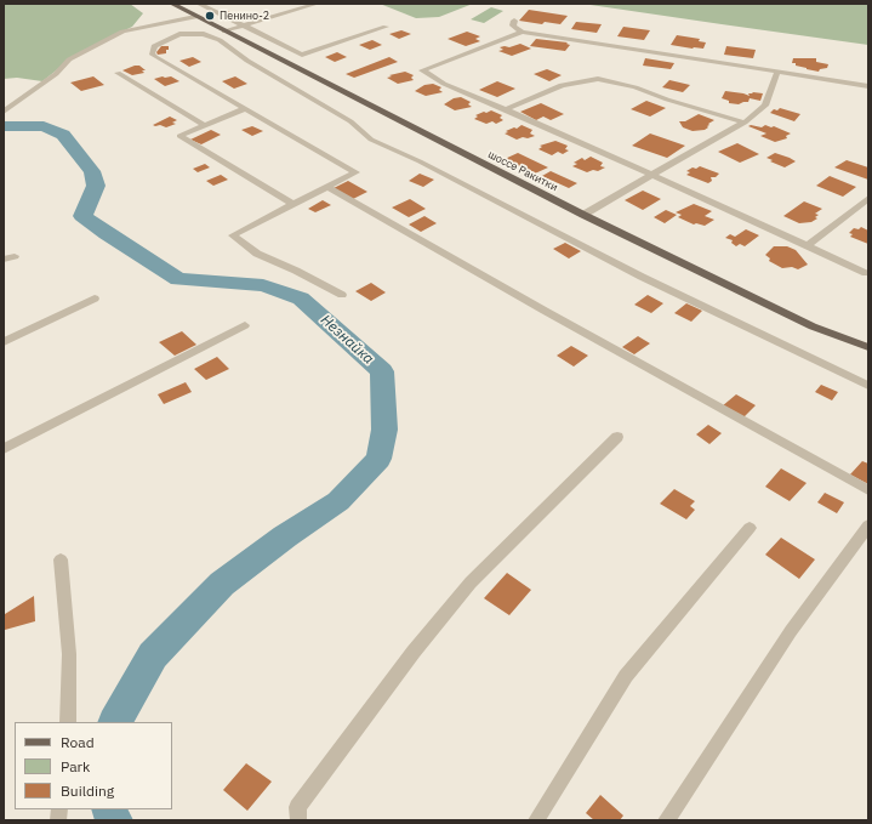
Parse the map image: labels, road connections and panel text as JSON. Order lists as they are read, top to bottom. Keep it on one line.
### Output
{"streets":{"main road":["шоссе Ракитки"]},"water":["Незнайка"],"places":["Пенино-2"],"legend":["Road","Park","Building"]}
